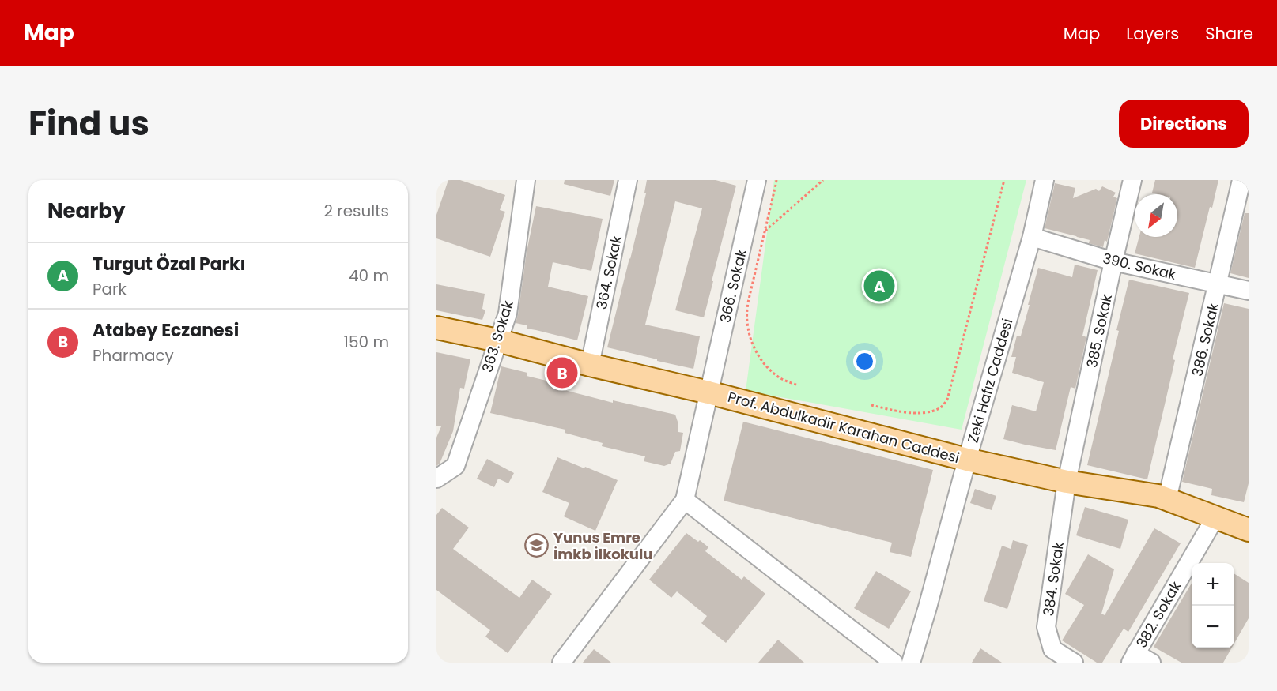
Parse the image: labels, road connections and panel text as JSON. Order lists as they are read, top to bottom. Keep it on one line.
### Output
{"streets":{"main road":["Prof. Abdulkadir Karahan Caddesi"],"street":["390. Sokak","364. Sokak","366. Sokak","385. Sokak","363. Sokak","386. Sokak","Zeki Hafız Caddesi","384. Sokak","382. Sokak"]},"crossings":[["390. Sokak","385. Sokak"],["390. Sokak","386. Sokak"],["390. Sokak","Zeki Hafız Caddesi"],["364. Sokak","Prof. Abdulkadir Karahan Caddesi"],["366. Sokak","Prof. Abdulkadir Karahan Caddesi"],["385. Sokak","Prof. Abdulkadir Karahan Caddesi"],["385. Sokak","384. Sokak"],["363. Sokak","Prof. Abdulkadir Karahan Caddesi"],["386. Sokak","Prof. Abdulkadir Karahan Caddesi"],["Zeki Hafız Caddesi","Prof. Abdulkadir Karahan Caddesi"],["Prof. Abdulkadir Karahan Caddesi","384. Sokak"],["Prof. Abdulkadir Karahan Caddesi","382. Sokak"]],"places":{"school or university":["Yunus Emre İmkb İlkokulu"]},"north":"bottom left","page":{"header":"Map","nav":["Map","Layers","Share"],"title":"Find us","buttons":"Directions","heading":["Nearby","2 results"],"list":[{"mark":"A","name":"Turgut Özal Parkı","note":"Park","value":"40 m"},{"mark":"B","name":"Atabey Eczanesi","note":"Pharmacy","value":"150 m"}],"pins":["A","B"],"map_buttons":["+","−"]}}
